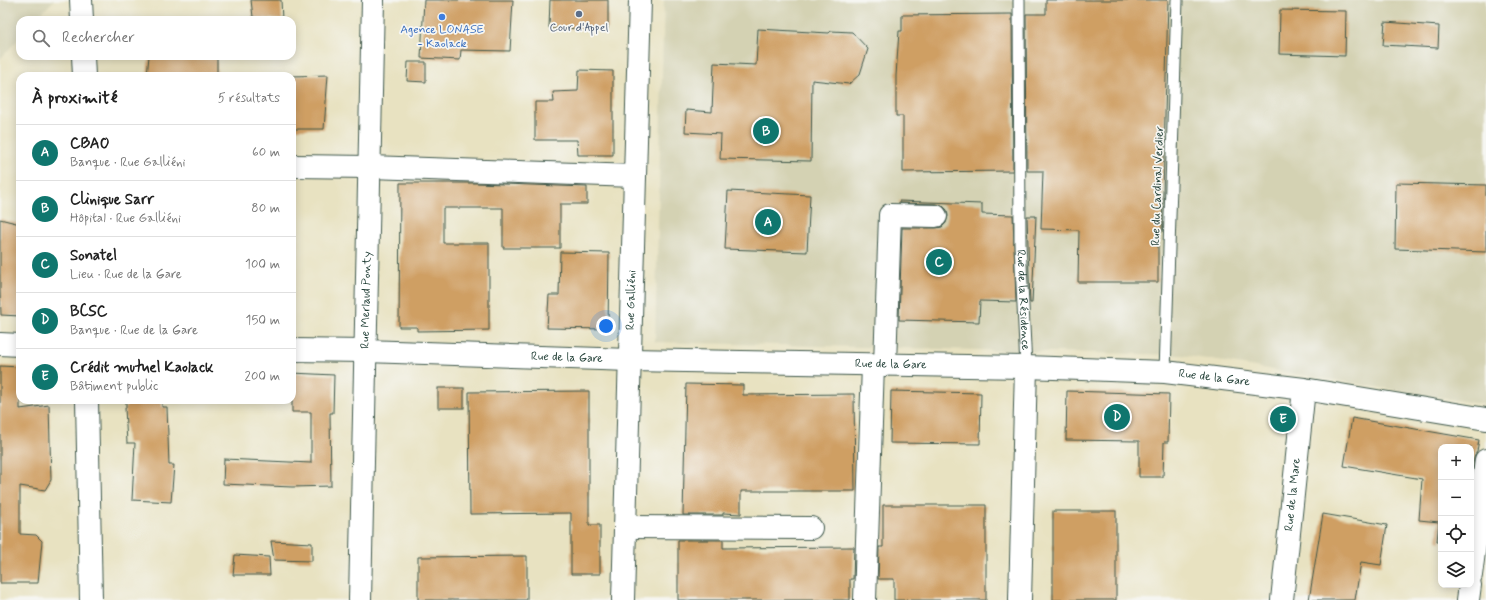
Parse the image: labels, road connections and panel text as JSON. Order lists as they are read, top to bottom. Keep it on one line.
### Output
{"streets":{"street":["Rue Merlaud Ponty","Rue Galliéni","Rue de la Résidence","Rue de la Gare","Rue de la Mare"],"lane":["Rue du Cardinal Verdier"]},"crossings":[["Rue du Cardinal Verdier","Rue de la Gare"],["Rue Merlaud Ponty","Rue de la Gare"],["Rue Galliéni","Rue de la Gare"],["Rue de la Résidence","Rue de la Gare"],["Rue de la Gare","Rue de la Mare"]],"places":["Cour d'Appel","Agence LONASE - Kaolack"],"page":{"search":"Rechercher","heading":["À proximité","5 résultats"],"pins":["B","A","C","D","E"],"list":[{"mark":"A","name":"CBAO","note":"Banque · Rue Galliéni","value":"60 m"},{"mark":"B","name":"Clinique Sarr","note":"Hôpital · Rue Galliéni","value":"80 m"},{"mark":"C","name":"Sonatel","note":"Lieu · Rue de la Gare","value":"100 m"},{"mark":"D","name":"BCSC","note":"Banque · Rue de la Gare","value":"150 m"},{"mark":"E","name":"Crédit mutuel Kaolack","note":"Bâtiment public","value":"200 m"}],"map_buttons":["+","−"]}}
